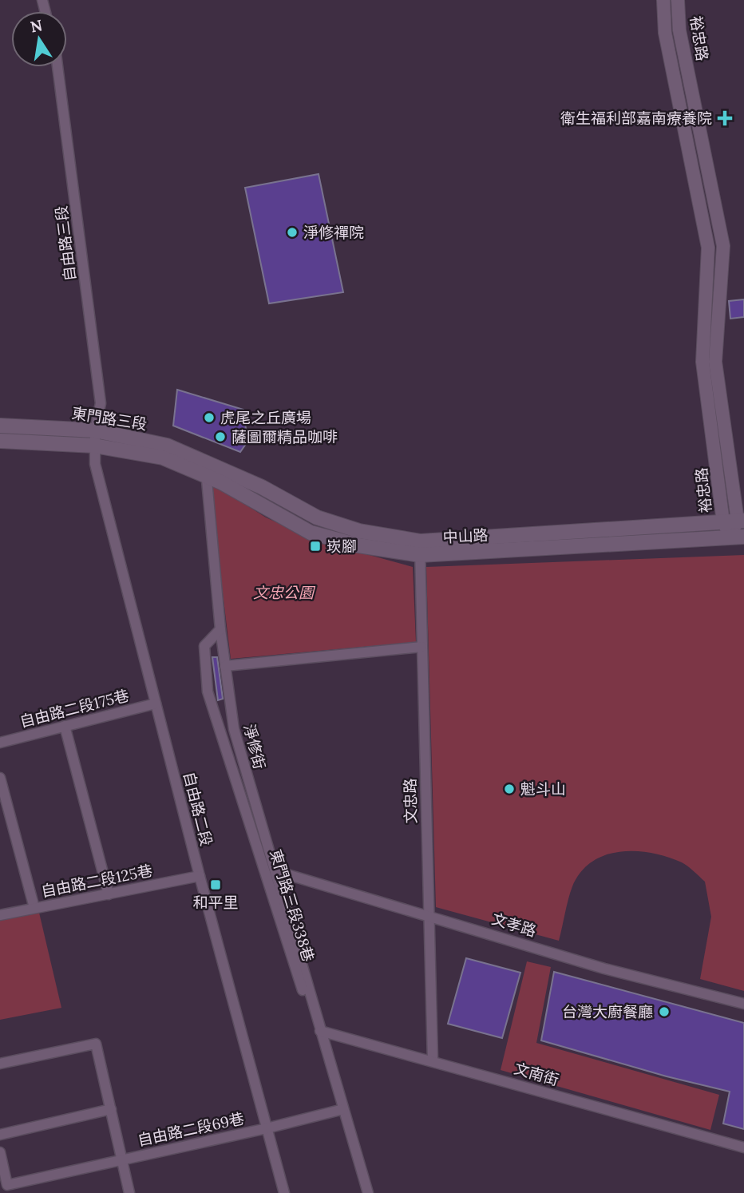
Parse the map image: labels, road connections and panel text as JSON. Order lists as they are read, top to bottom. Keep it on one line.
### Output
{"streets":{"main road":["東門路三段","中山路"],"street":["裕忠路","自由路三段","自由路二段175巷","淨修街","文忠路","自由路二段","自由路二段125巷","東門路三段338巷","文孝路","文南街","自由路二段69巷"]},"crossings":[["裕忠路","中山路"],["自由路三段","東門路三段"],["自由路三段","自由路二段"],["東門路三段","中山路"],["東門路三段","淨修街"],["東門路三段","自由路二段"],["中山路","淨修街"],["中山路","文忠路"],["自由路二段175巷","自由路二段"],["淨修街","東門路三段338巷"],["淨修街","文孝路"],["淨修街","文南街"],["文忠路","文孝路"],["文忠路","文南街"],["自由路二段","自由路二段125巷"],["自由路二段","自由路二段69巷"],["東門路三段338巷","文南街"],["東門路三段338巷","自由路二段69巷"]],"parks":["文忠公園"],"places":{"health":["衛生福利部嘉南療養院"],"other":["淨修禪院","虎尾之丘廣場","薩圖爾精品咖啡","魁斗山","台灣大廚餐廳"],"transit":["崁腳","和平里"]},"north":"top"}
